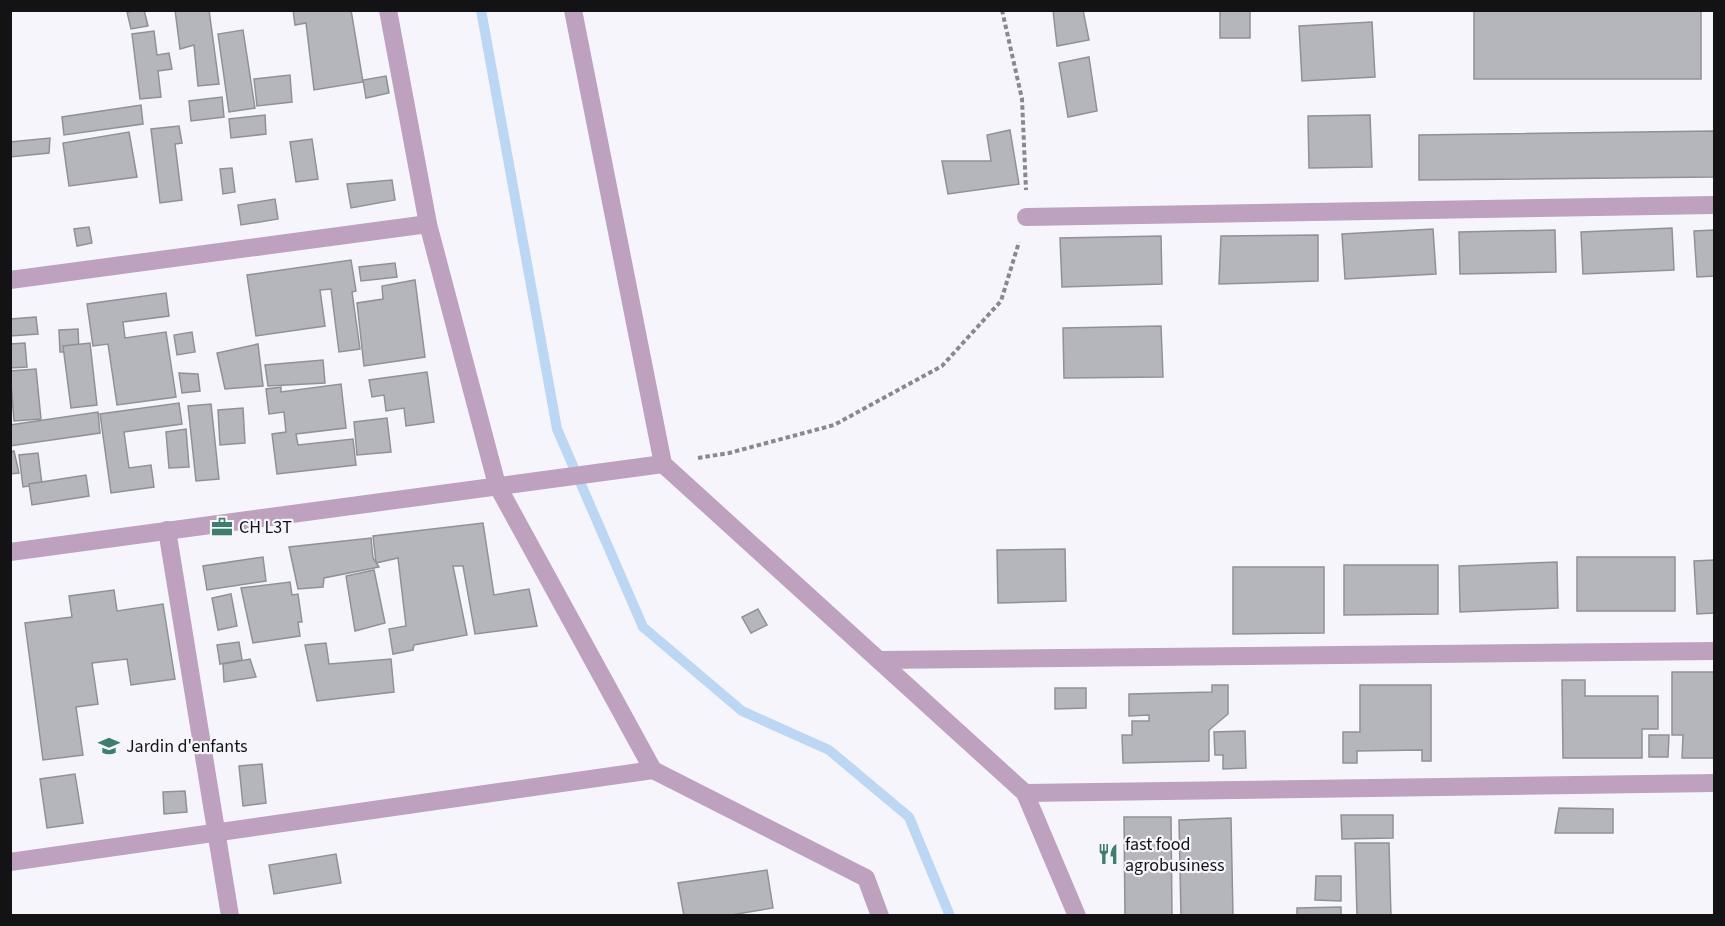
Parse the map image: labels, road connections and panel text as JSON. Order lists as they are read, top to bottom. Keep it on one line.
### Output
{"places":{"office":["CH L3T"],"school or university":["Jardin d'enfants"],"restaurant":["fast food agrobusiness"]}}
